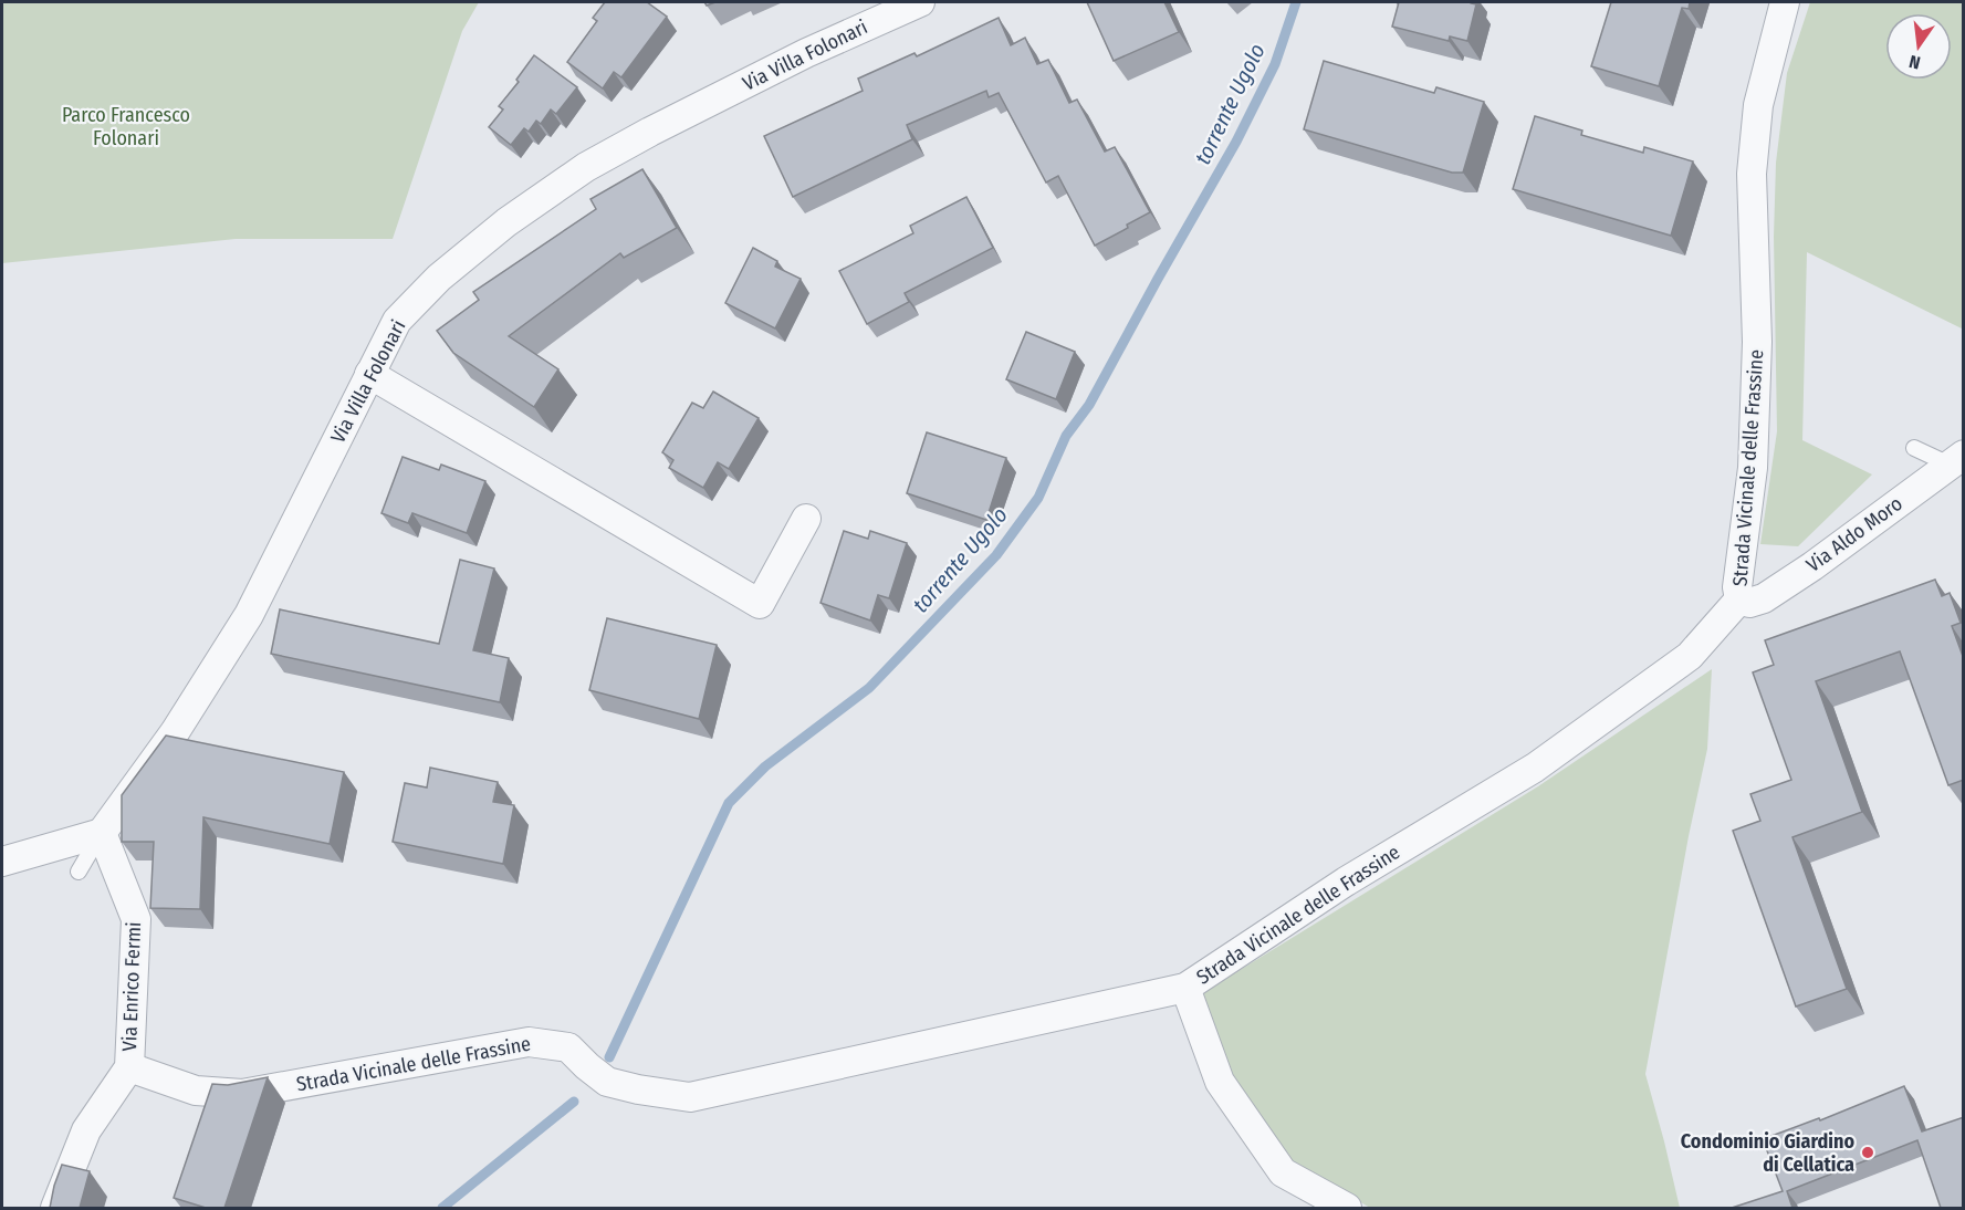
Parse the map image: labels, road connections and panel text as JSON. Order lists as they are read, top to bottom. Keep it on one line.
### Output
{"streets":{"street":["Via Villa Folonari","Strada Vicinale delle Frassine","Via Aldo Moro","Via Enrico Fermi"]},"crossings":[["Via Villa Folonari","Via Enrico Fermi"],["Strada Vicinale delle Frassine","Via Aldo Moro"],["Strada Vicinale delle Frassine","Via Enrico Fermi"]],"water":["torrente Ugolo"],"parks":["Parco Francesco Folonari"],"places":["Condominio Giardino di Cellatica"],"north":"bottom"}
